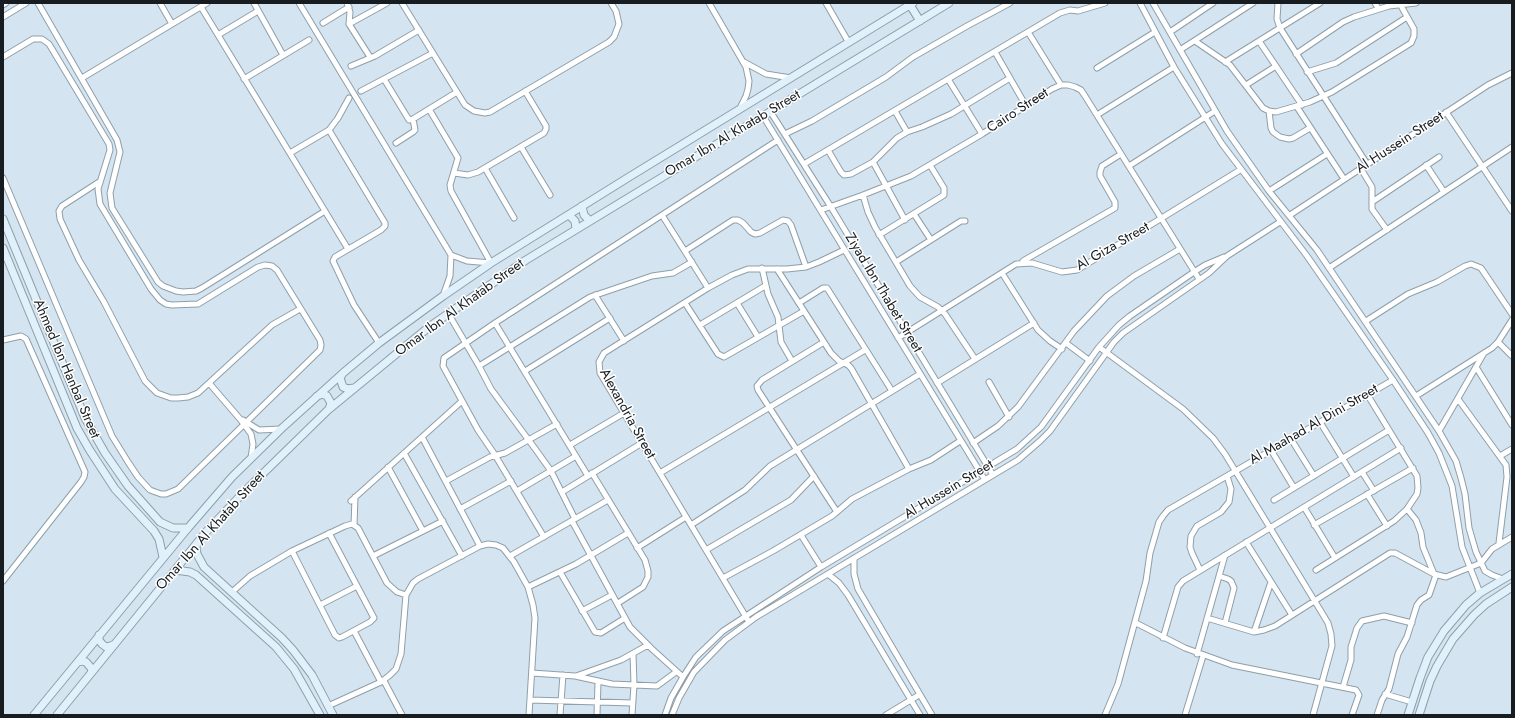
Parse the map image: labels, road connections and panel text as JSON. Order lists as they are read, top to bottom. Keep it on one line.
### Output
{"streets":{"street":["Cairo Street","Omar Ibn Al Khatab Street","Al Hussein Street","Al Giza Street","Ziyad Ibn Thabet Street","Ahmed Ibn Hanbal Street","Alexandria Street","Al Maahad Al Dini Street"]},"crossings":[["Cairo Street","Al Hussein Street"],["Cairo Street","Al Giza Street"],["Cairo Street","Ziyad Ibn Thabet Street"],["Omar Ibn Al Khatab Street","Ziyad Ibn Thabet Street"],["Omar Ibn Al Khatab Street","Ahmed Ibn Hanbal Street"],["Al Hussein Street","Ziyad Ibn Thabet Street"],["Al Hussein Street","Alexandria Street"],["Ziyad Ibn Thabet Street","Alexandria Street"]]}
